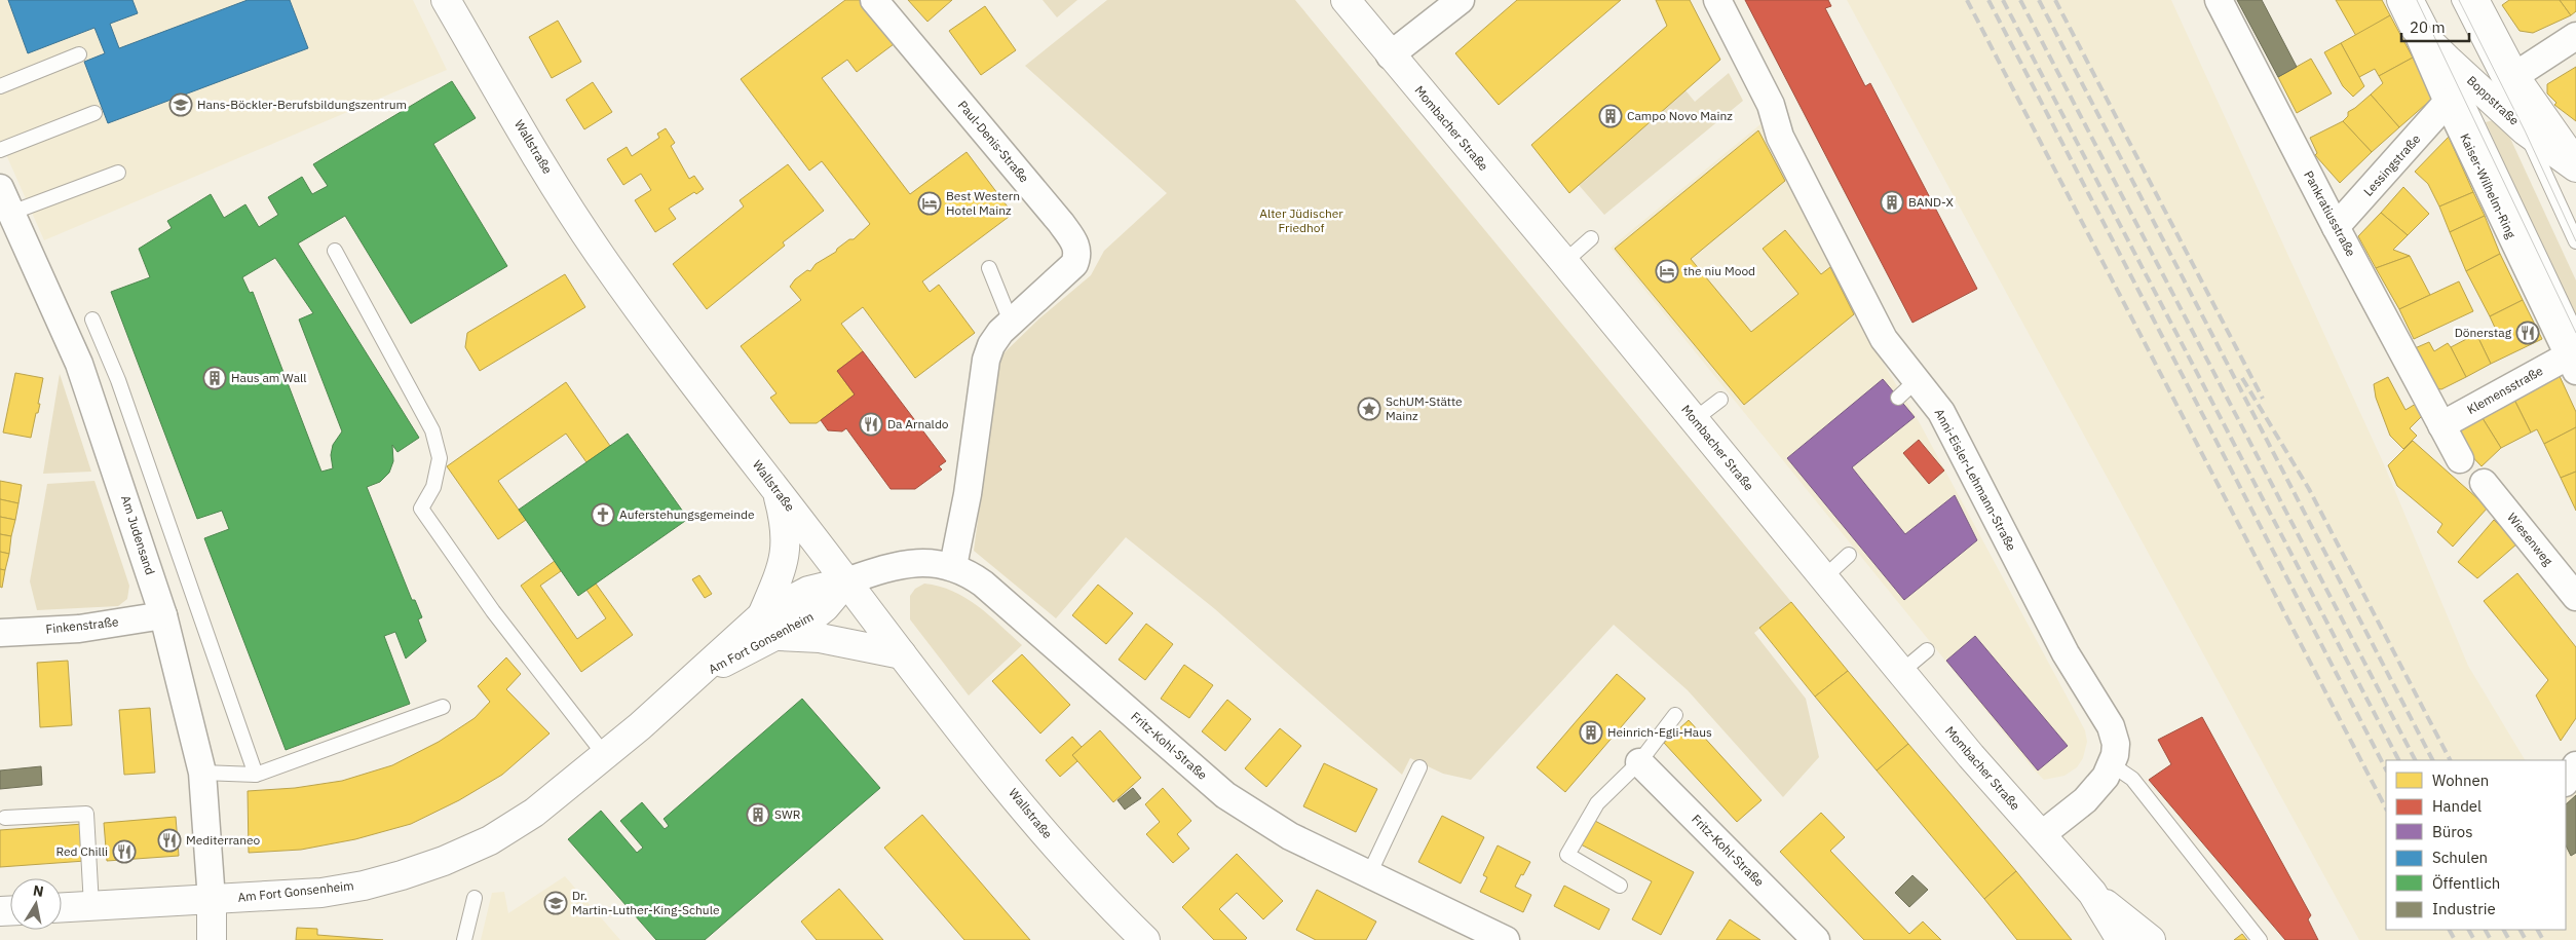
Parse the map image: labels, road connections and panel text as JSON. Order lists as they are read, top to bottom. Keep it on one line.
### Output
{"streets":{"street":["Boppstraße","Mombacher Straße","Paul-Denis-Straße","Wallstraße","Lessingstraße","Kaiser-Wilhelm-Ring","Pankratiusstraße","Klemensstraße","Anni-Eisler-Lehmann-Straße","Am Judensand","Wiesenweg","Finkenstraße","Am Fort Gonsenheim","Fritz-Kohl-Straße"]},"crossings":[["Boppstraße","Kaiser-Wilhelm-Ring"],["Paul-Denis-Straße","Fritz-Kohl-Straße"],["Wallstraße","Am Fort Gonsenheim"],["Wallstraße","Fritz-Kohl-Straße"],["Lessingstraße","Kaiser-Wilhelm-Ring"],["Lessingstraße","Pankratiusstraße"],["Kaiser-Wilhelm-Ring","Klemensstraße"],["Pankratiusstraße","Klemensstraße"],["Am Judensand","Finkenstraße"],["Am Judensand","Am Fort Gonsenheim"],["Am Fort Gonsenheim","Fritz-Kohl-Straße"]],"parks":["Alter Jüdischer Friedhof"],"places":{"school or university":["Hans-Böckler-Berufsbildungszentrum","Dr. Martin-Luther-King-Schule"],"building":["Campo Novo Mainz","BAND-X","Haus am Wall","Heinrich-Egli-Haus","SWR"],"hotel":["Best Western Hotel Mainz","the niu Mood"],"restaurant":["Dönerstag","Da Arnaldo","Mediterraneo","Red Chilli"],"place":["SchUM-Stätte Mainz"],"church":["Auferstehungsgemeinde"]},"legend":["Wohnen","Handel","Büros","Schulen","Öffentlich","Industrie"],"scale_bar":"20 m","north":"top"}
